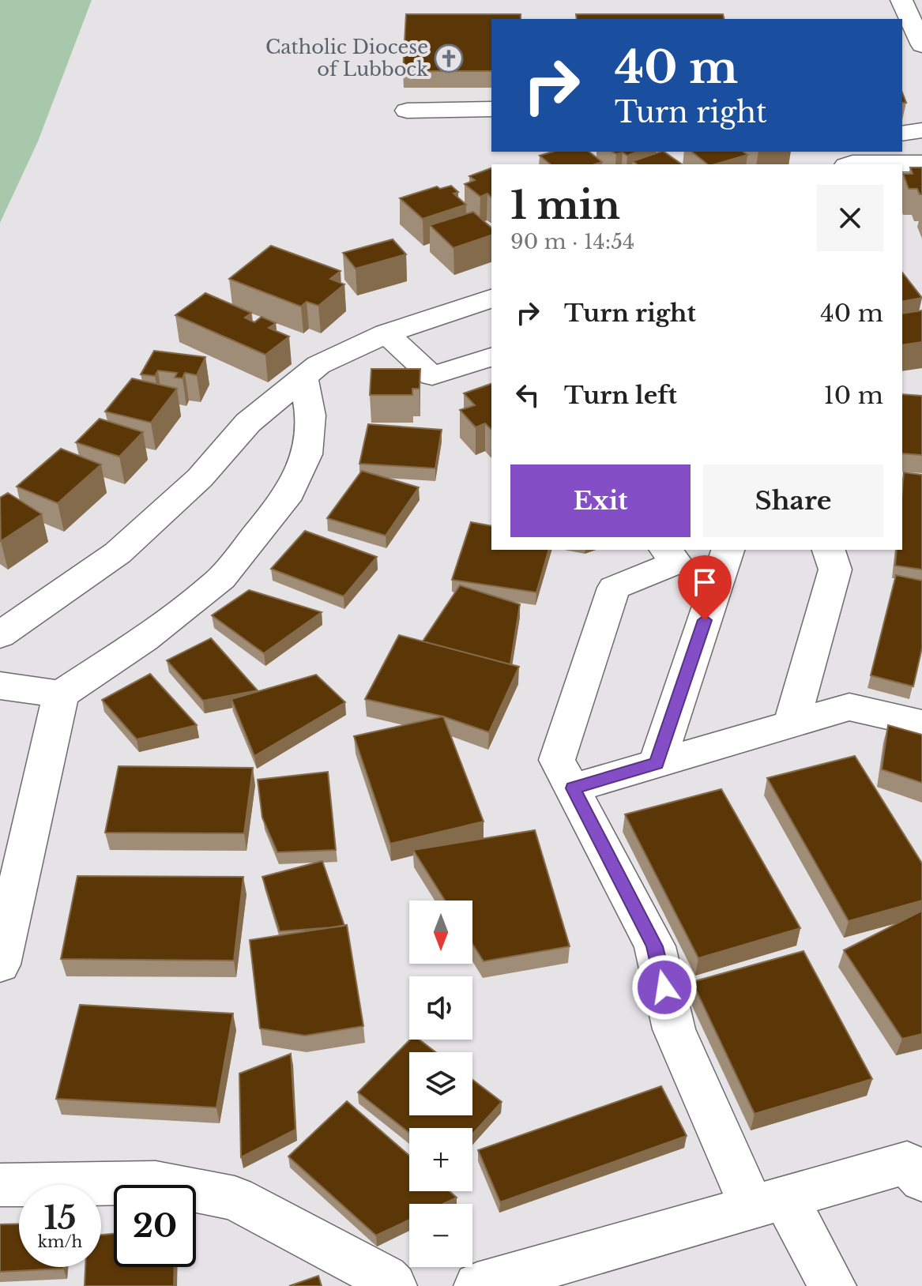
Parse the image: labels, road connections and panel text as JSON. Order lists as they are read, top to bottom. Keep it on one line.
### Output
{"places":{"church":["Catholic Diocese of Lubbock"]},"north":"bottom","page":{"turn":["40 m","Turn right"],"heading":["1 min","90 m · 14:54"],"list":[{"name":"Turn right","value":"40 m"},{"name":"Turn left","value":"10 m"}],"buttons":["Exit","Share"],"map_buttons":["+","−"],"speed":"15 km/h","limit":"20"}}
